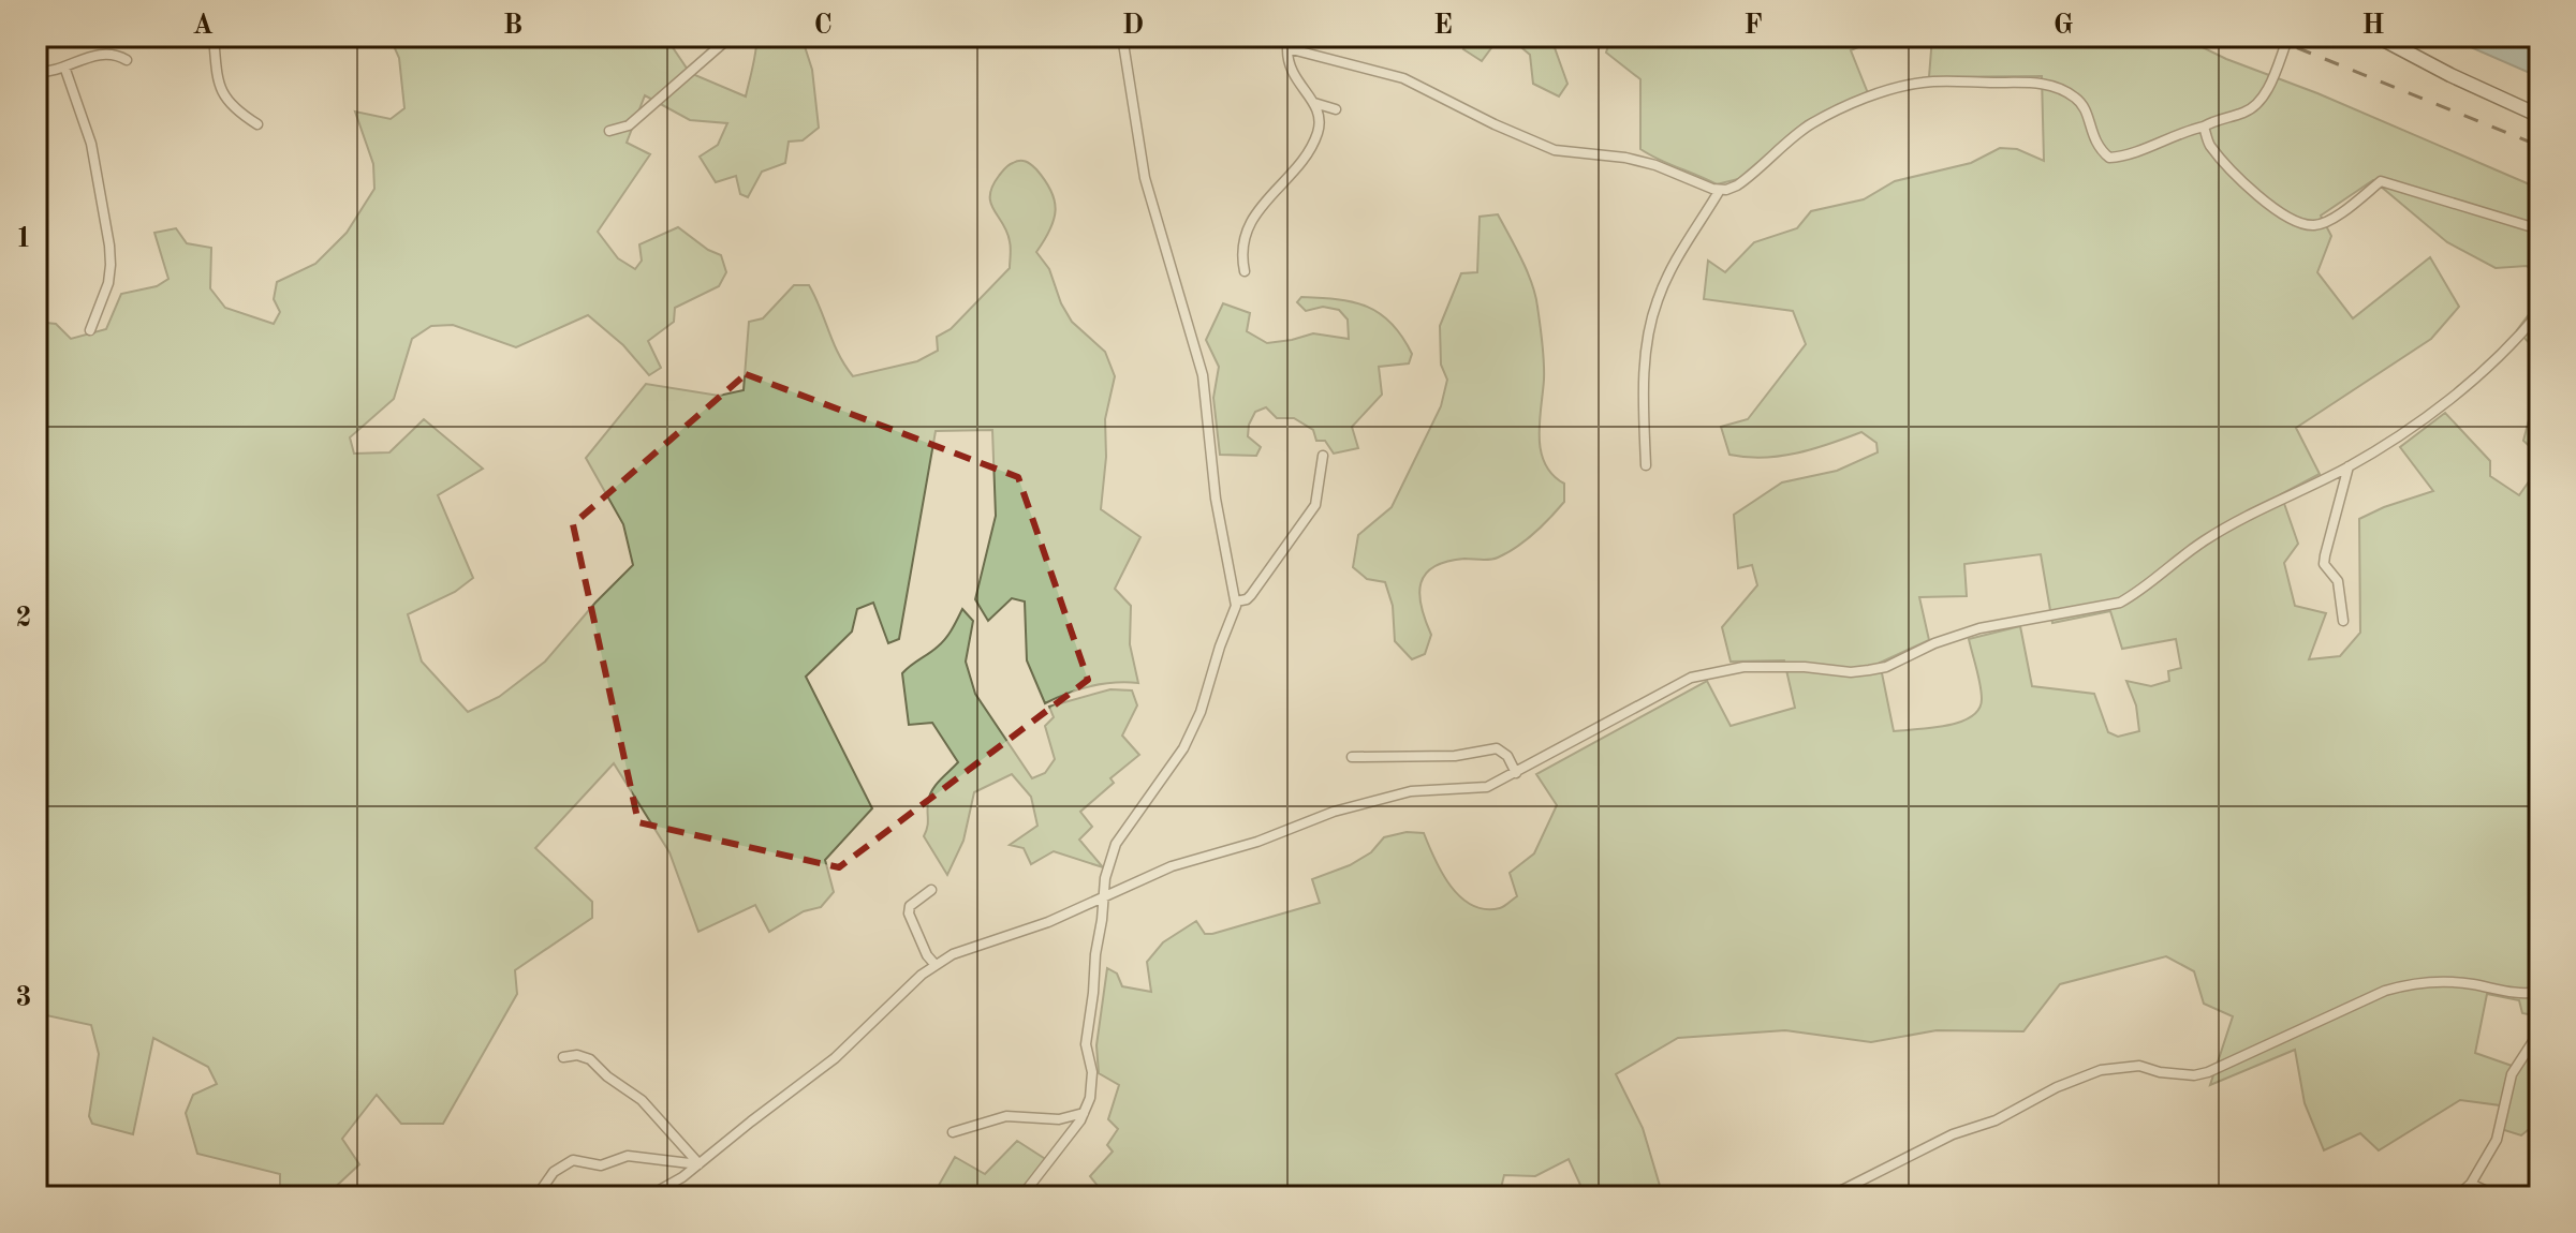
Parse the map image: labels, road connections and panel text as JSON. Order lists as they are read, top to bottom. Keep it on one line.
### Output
{"grid":{"columns":["A","B","C","D","E","F","G","H"],"rows":["1","2","3"]}}
